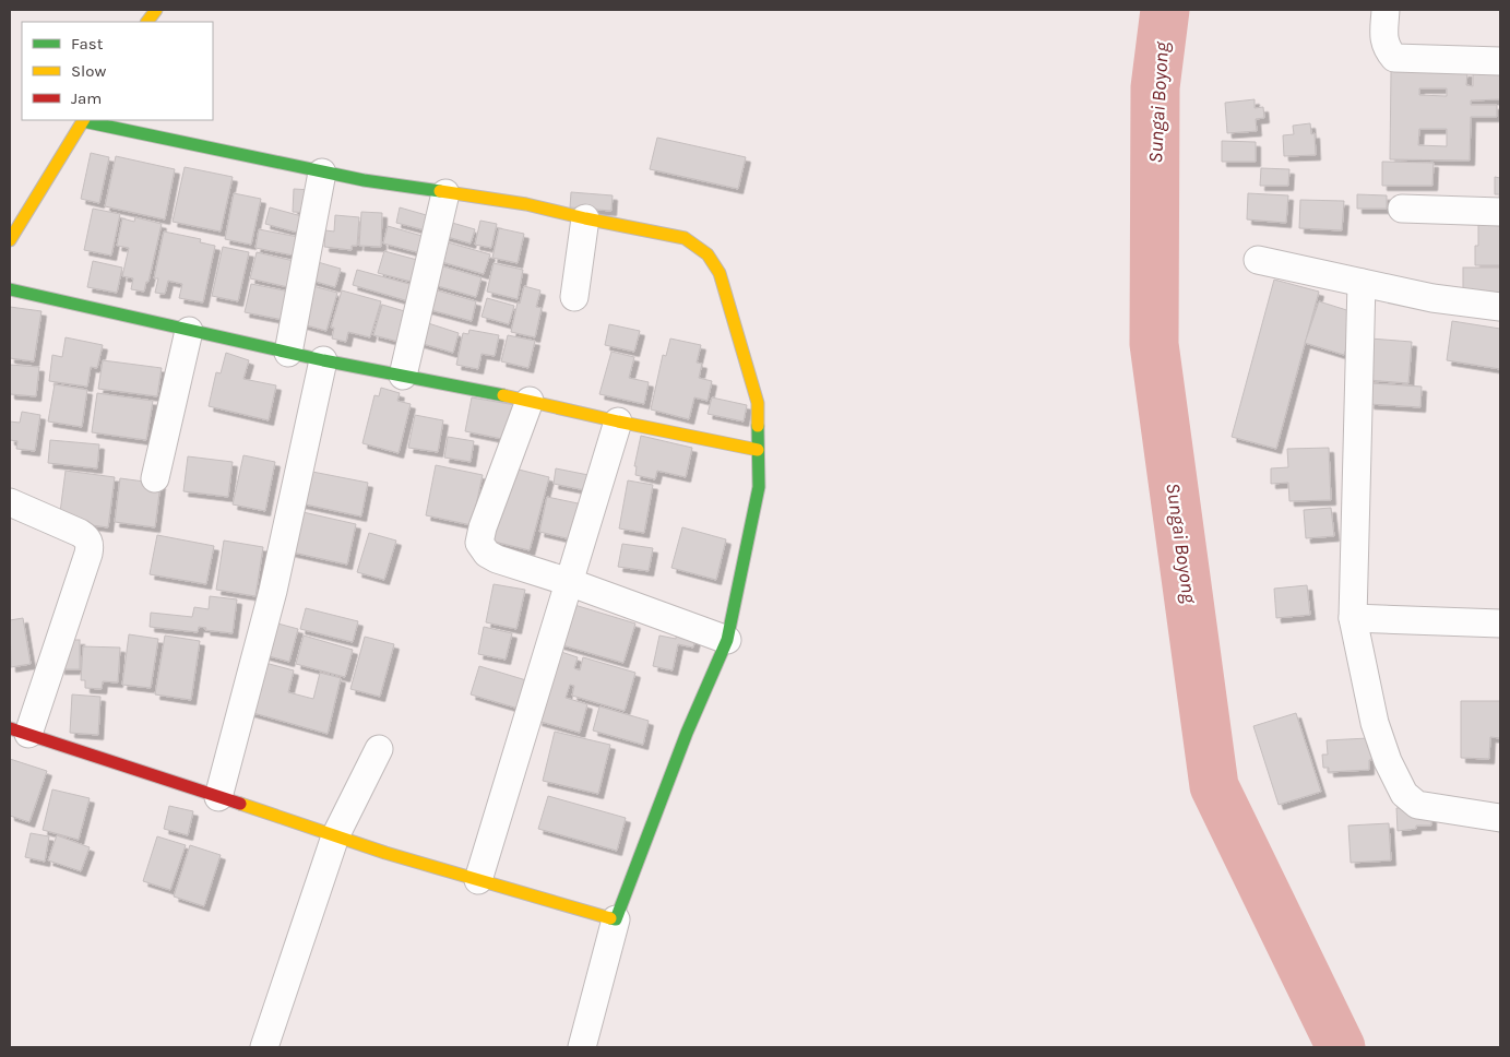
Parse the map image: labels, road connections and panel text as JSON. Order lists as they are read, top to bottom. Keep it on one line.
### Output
{"water":["Sungai Boyong"],"legend":["Fast","Slow","Jam"]}
